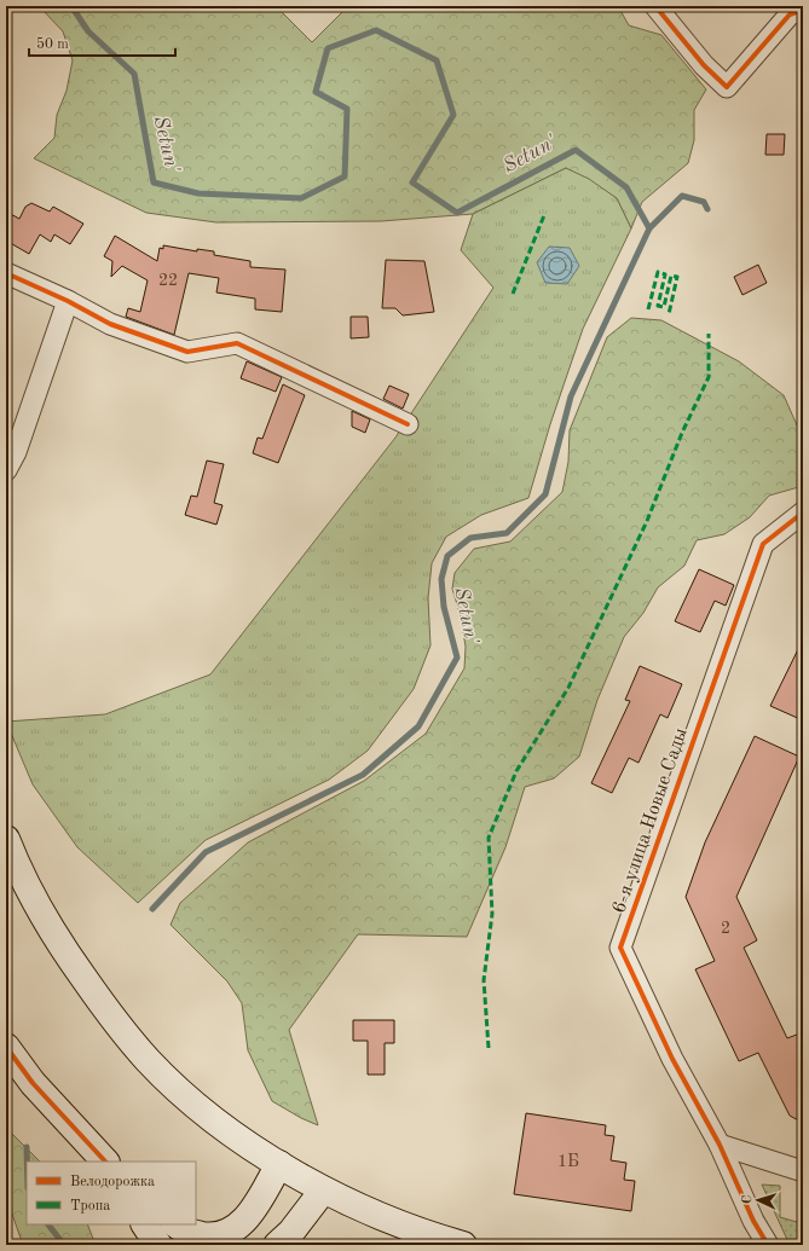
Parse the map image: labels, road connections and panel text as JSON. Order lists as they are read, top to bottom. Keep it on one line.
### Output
{"streets":{"street":["6-я улица Новые Сады"]},"water":["Setun'"],"house_numbers":["22","2","1Б"],"legend":["Велодорожка","Тропа"],"scale_bar":"50 m","north":"left"}
